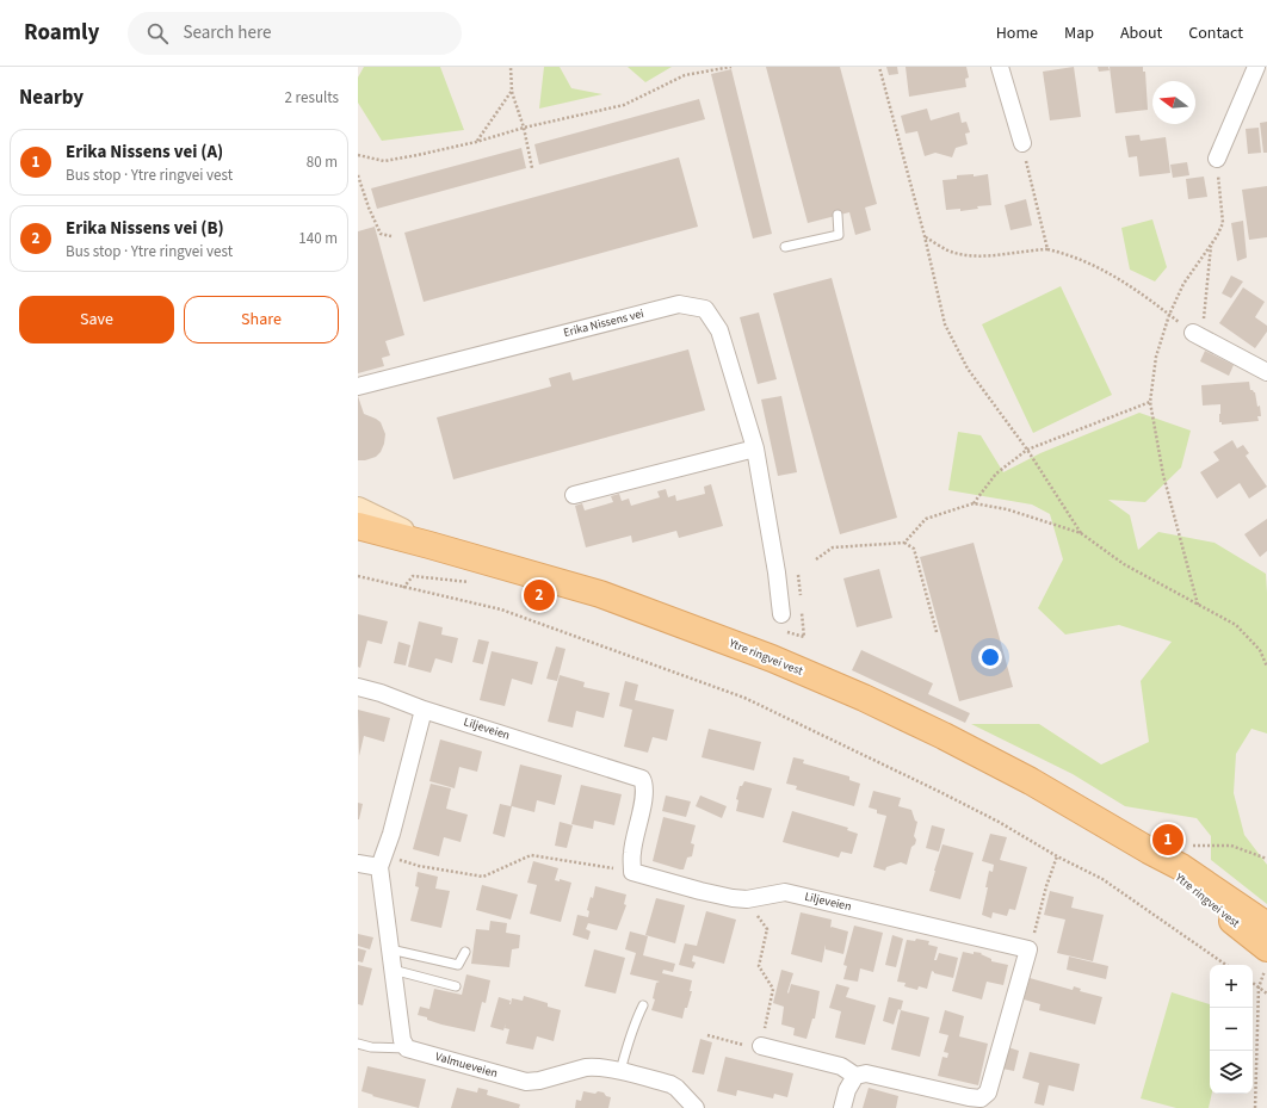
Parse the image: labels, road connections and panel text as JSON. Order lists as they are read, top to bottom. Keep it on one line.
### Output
{"streets":{"main road":["Ytre ringvei vest"],"street":["Erika Nissens vei","Liljeveien","Valmueveien"]},"north":"left","page":{"header":"Roamly","search":"Search here","nav":["Home","Map","About","Contact"],"heading":["Nearby","2 results"],"list":[{"mark":"1","name":"Erika Nissens vei (A)","note":"Bus stop · Ytre ringvei vest","value":"80 m"},{"mark":"2","name":"Erika Nissens vei (B)","note":"Bus stop · Ytre ringvei vest","value":"140 m"}],"buttons":["Save","Share"],"pins":["2","1"],"map_buttons":["+","−"]}}
